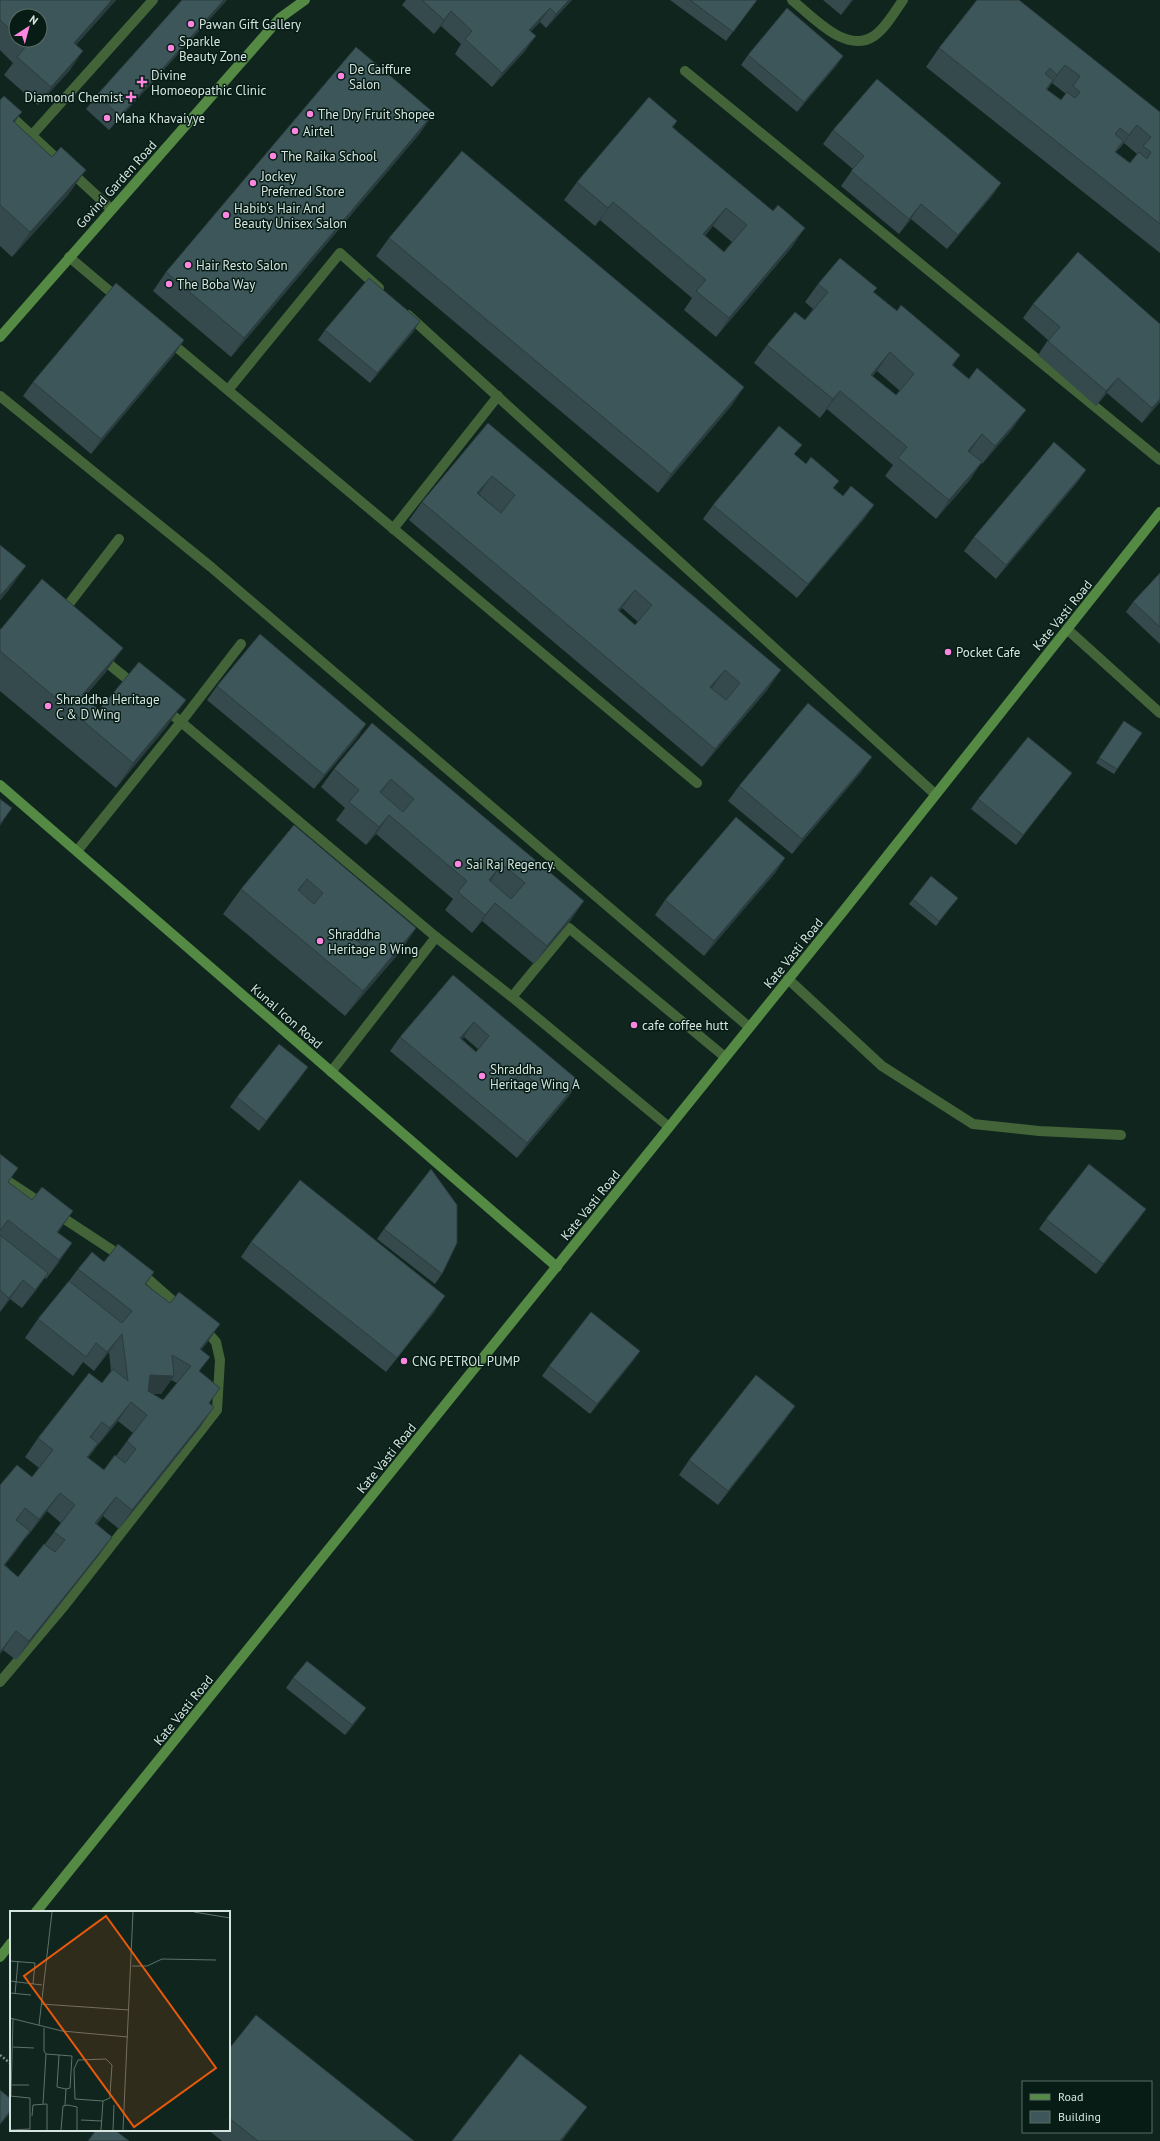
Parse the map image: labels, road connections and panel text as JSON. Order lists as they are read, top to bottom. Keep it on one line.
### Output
{"streets":{"street":["Govind Garden Road","Kate Vasti Road","Kunal Icon Road"]},"crossings":[["Kate Vasti Road","Kunal Icon Road"]],"places":{"other":["Pawan Gift Gallery","Sparkle Beauty Zone","De Caiffure Salon","The Dry Fruit Shopee","Maha Khavaiyye","Airtel","The Raika School","Jockey Preferred Store","Habib's Hair And Beauty Unisex Salon","Hair Resto Salon","The Boba Way","Pocket Cafe","Shraddha Heritage C & D Wing","Sai Raj Regency.","Shraddha Heritage B Wing","cafe coffee hutt","Shraddha Heritage Wing A","CNG PETROL PUMP"],"health":["Divine Homoeopathic Clinic","Diamond Chemist"]},"legend":["Road","Building"],"north":"top right"}
